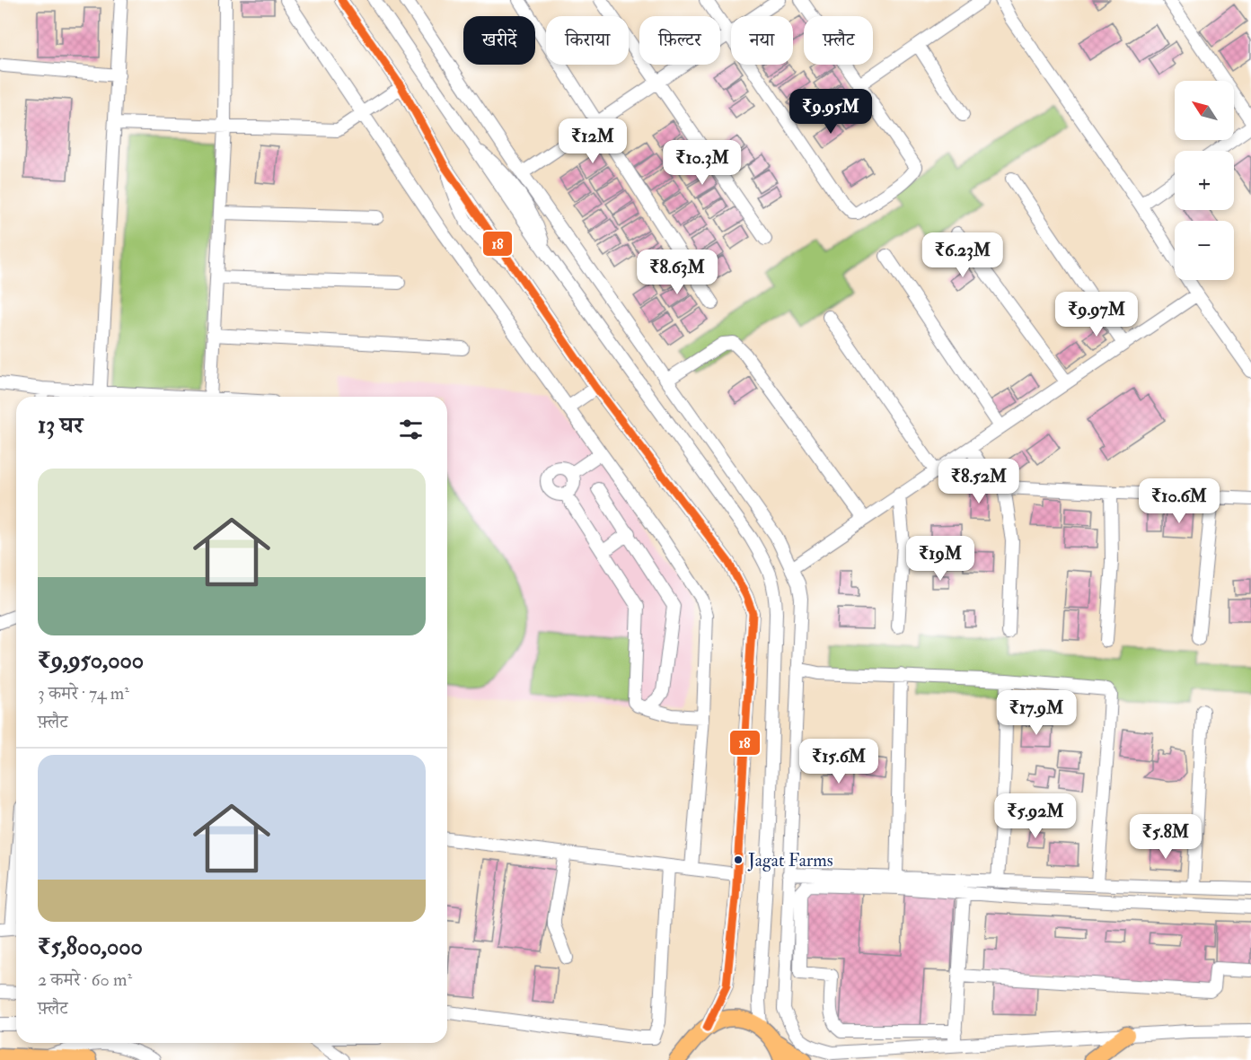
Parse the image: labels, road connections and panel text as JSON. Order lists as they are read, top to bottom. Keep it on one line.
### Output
{"places":["Jagat Farms"],"lines":["transit line 18"],"north":"top left","page":{"chip":["खरीदें","किराया","फ़िल्टर","नया","फ़्लैट"],"map_buttons":["+","−"],"price":["₹9.95M","₹12M","₹10.3M","₹6.23M","₹8.63M","₹9.97M","₹8.52M","₹10.6M","₹19M","₹17.9M","₹15.6M","₹5.92M","₹5.8M"],"heading":"13 घर","list":[{"name":"₹9,950,000","note":"3 कमरे · 74 m² · फ़्लैट"},{"name":"₹5,800,000","note":"2 कमरे · 60 m² · फ़्लैट"}]}}
